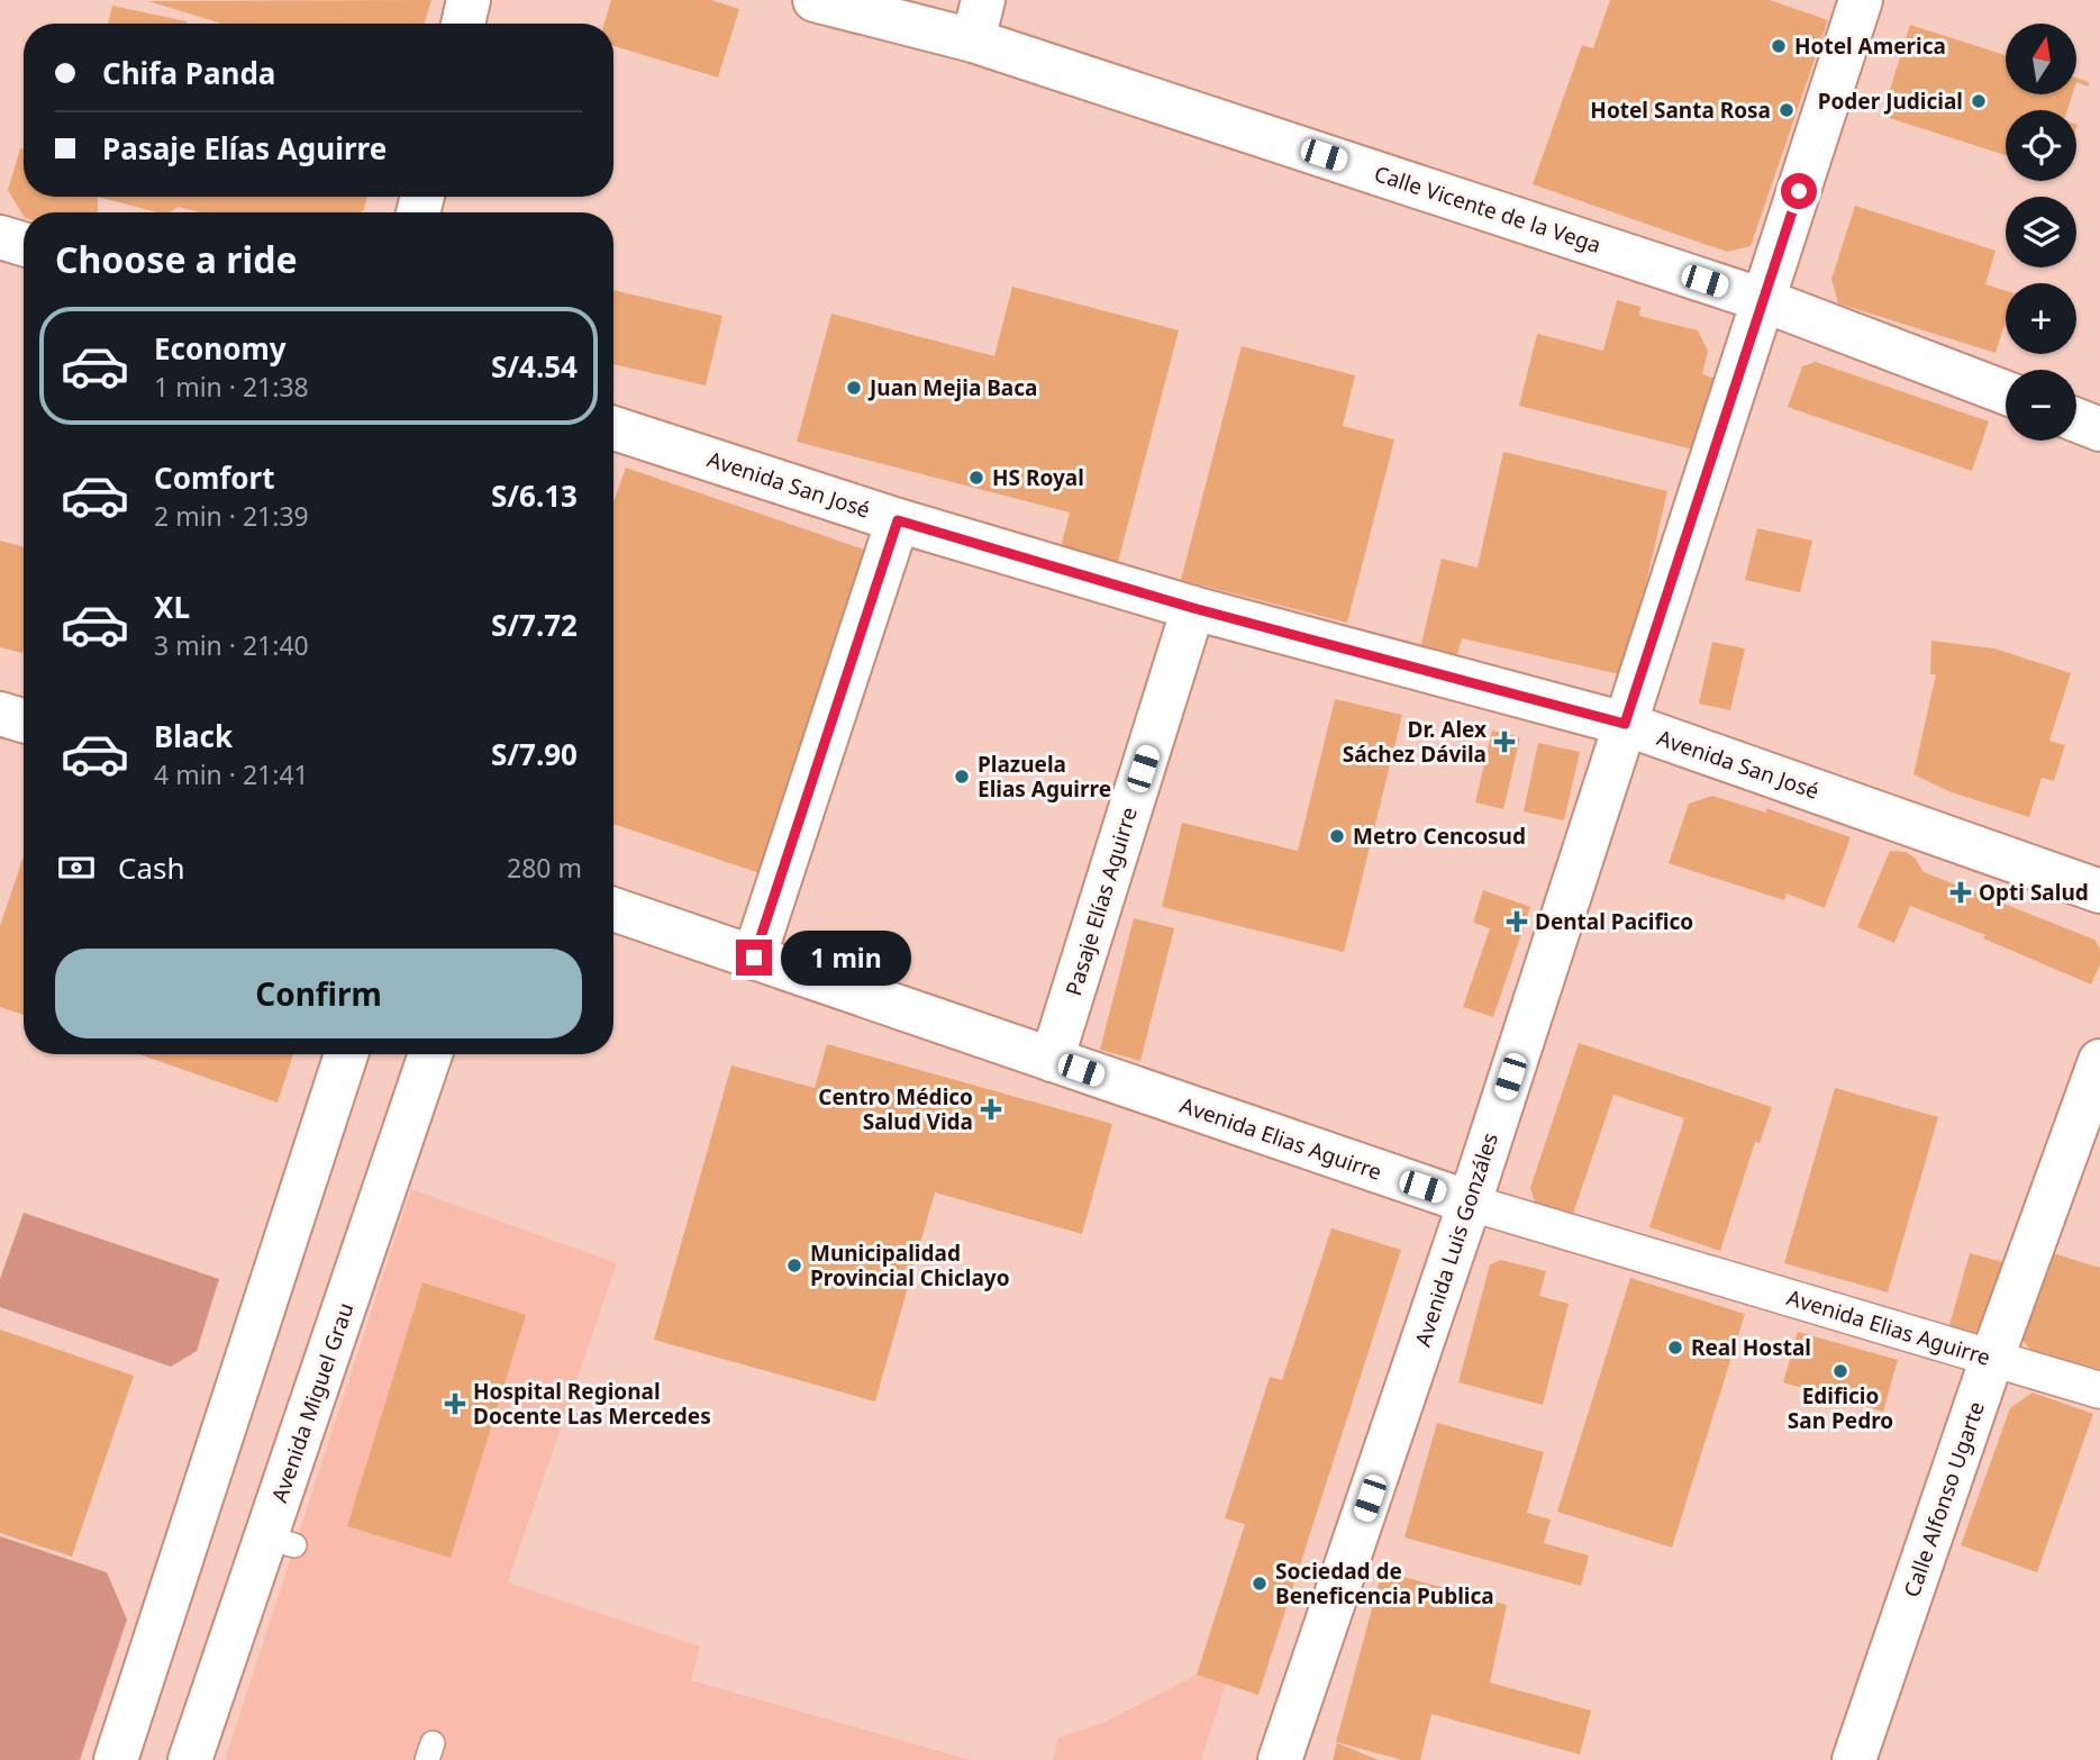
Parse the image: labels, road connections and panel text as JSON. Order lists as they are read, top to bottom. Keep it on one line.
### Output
{"streets":{"main road":["Calle Vicente de la Vega","Avenida San José","Pasaje Elías Aguirre","Avenida Elias Aguirre","Avenida Luis Gonzáles","Avenida Miguel Grau","Calle Alfonso Ugarte"]},"crossings":[["Calle Vicente de la Vega","Avenida Luis Gonzáles"],["Avenida San José","Pasaje Elías Aguirre"],["Avenida San José","Avenida Luis Gonzáles"],["Pasaje Elías Aguirre","Avenida Elias Aguirre"],["Avenida Elias Aguirre","Avenida Luis Gonzáles"],["Avenida Elias Aguirre","Calle Alfonso Ugarte"]],"places":{"other":["Hotel America","Poder Judicial","Hotel Santa Rosa","Juan Mejia Baca","HS Royal","Plazuela Elias Aguirre","Metro Cencosud","Municipalidad Provincial Chiclayo","Real Hostal","Edificio San Pedro","Sociedad de Beneficencia Publica"],"health":["Dr. Alex Sáchez Dávila","Opti Salud","Dental Pacifico","Centro Médico Salud Vida","Hospital Regional Docente Las Mercedes"]},"north":"top","page":{"map_buttons":["+","−"],"banner":["Chifa Panda","Pasaje Elías Aguirre"],"heading":"Choose a ride","list":[{"name":"Economy","note":"1 min · 21:38","value":"S/4.54"},{"name":"Comfort","note":"2 min · 21:39","value":"S/6.13"},{"name":"XL","note":"3 min · 21:40","value":"S/7.72"},{"name":"Black","note":"4 min · 21:41","value":"S/7.90"}],"pay":["Cash","280 m"],"bubble":"1 min","buttons":"Confirm"}}
